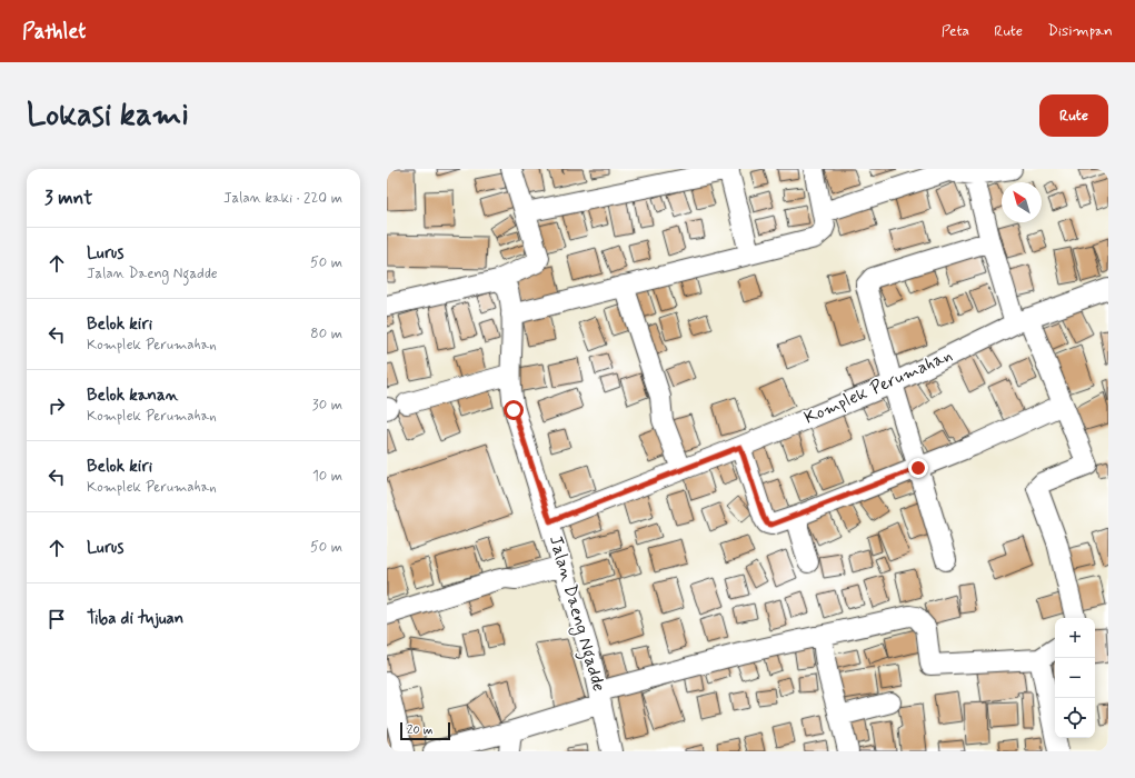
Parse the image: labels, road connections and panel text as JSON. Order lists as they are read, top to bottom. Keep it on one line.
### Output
{"streets":{"street":["Komplek Perumahan","Jalan Daeng Ngadde"]},"crossings":[["Komplek Perumahan","Jalan Daeng Ngadde"]],"scale_bar":"20 m","north":"top left","page":{"header":"Pathlet","nav":["Peta","Rute","Disimpan"],"buttons":"Rute","title":"Lokasi kami","heading":["3 mnt","Jalan kaki · 220 m"],"list":[["Lurus","Jalan Daeng Ngadde","50 m"],["Belok kiri","Komplek Perumahan","80 m"],["Belok kanan","Komplek Perumahan","30 m"],["Belok kiri","Komplek Perumahan","10 m"],["Lurus","50 m"],"Tiba di tujuan"],"map_buttons":["+","−"],"scale":"20 m"}}
